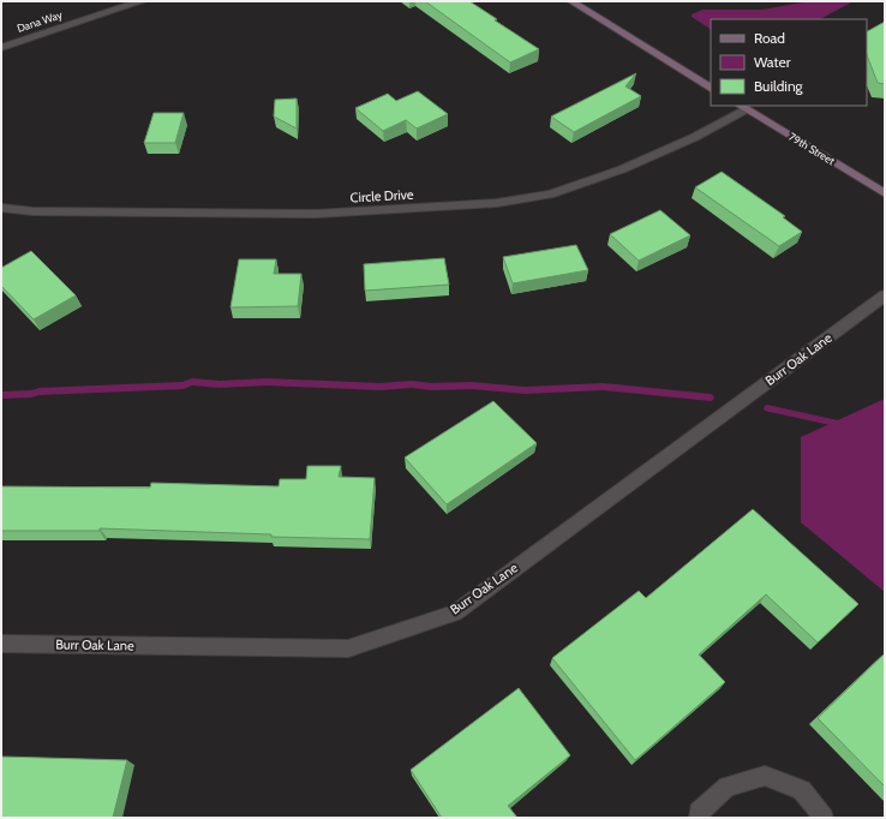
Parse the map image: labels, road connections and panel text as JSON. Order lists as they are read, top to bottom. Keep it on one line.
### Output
{"streets":{"street":["Dana Way","79th Street","Circle Drive","Burr Oak Lane"]},"crossings":[["79th Street","Circle Drive"]],"legend":["Road","Water","Building"]}
